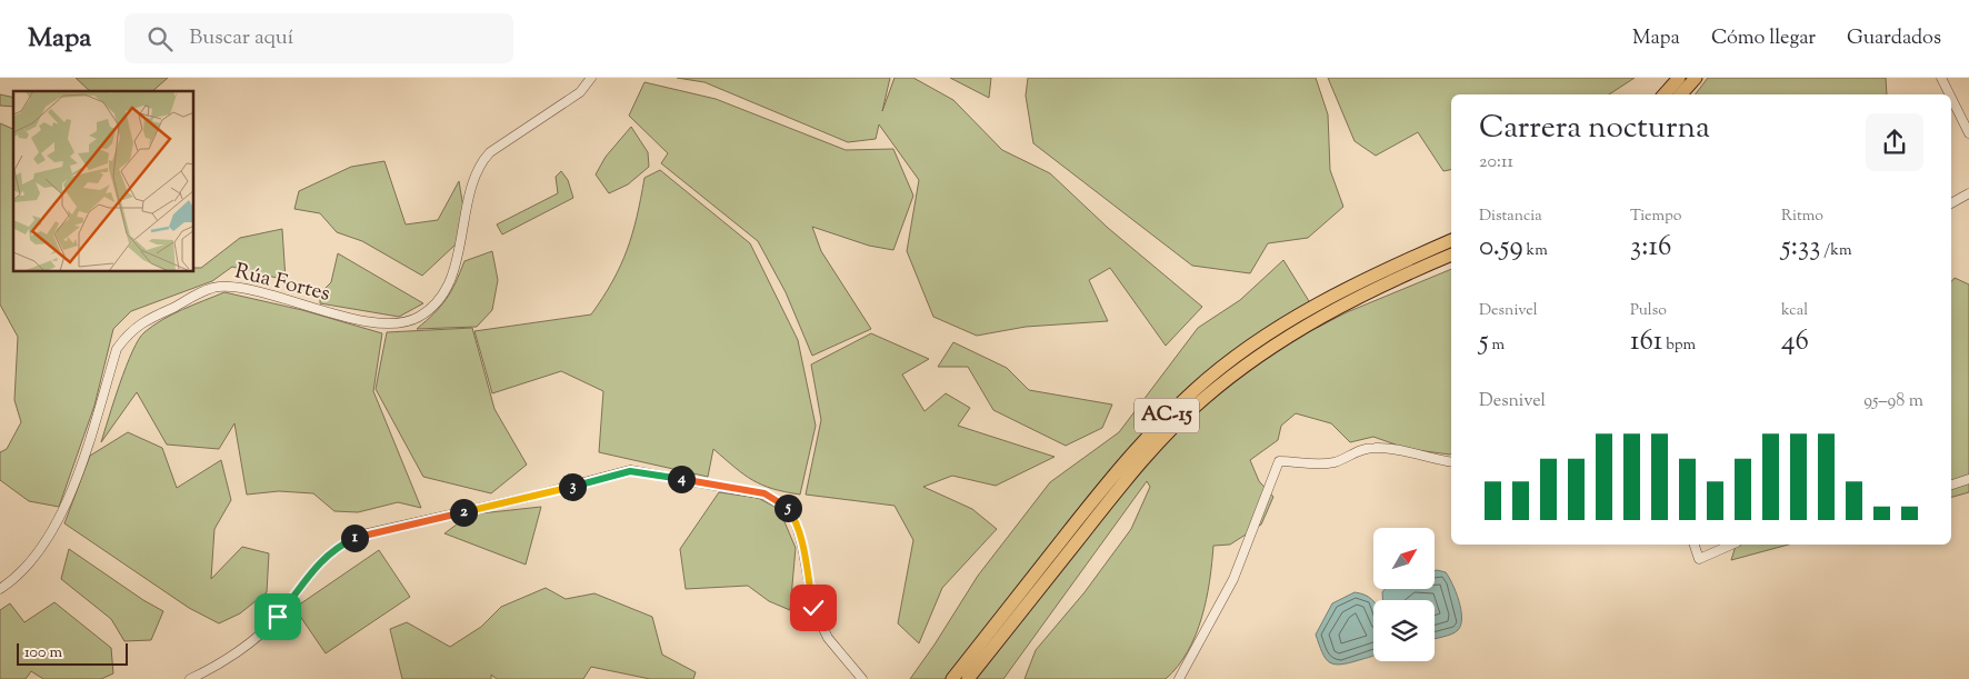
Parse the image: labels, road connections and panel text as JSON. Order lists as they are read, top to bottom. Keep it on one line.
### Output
{"streets":{"highway":["AC-15"],"street":["Rúa Fortes"]},"scale_bar":"100 m","north":"top right","page":{"header":"Mapa","search":"Buscar aquí","nav":["Mapa","Cómo llegar","Guardados"],"heading":["Carrera nocturna","20:11"],"stats":[["Distancia","0.59 km"],["Tiempo","3:16"],["Ritmo","5:33 /km"],["Desnivel","5 m"],["Pulso","161 bpm"],["kcal","46"]],"chart":["Desnivel","95–98 m"],"pins":["4","3","5","2","1"],"scale":"100 m"}}
